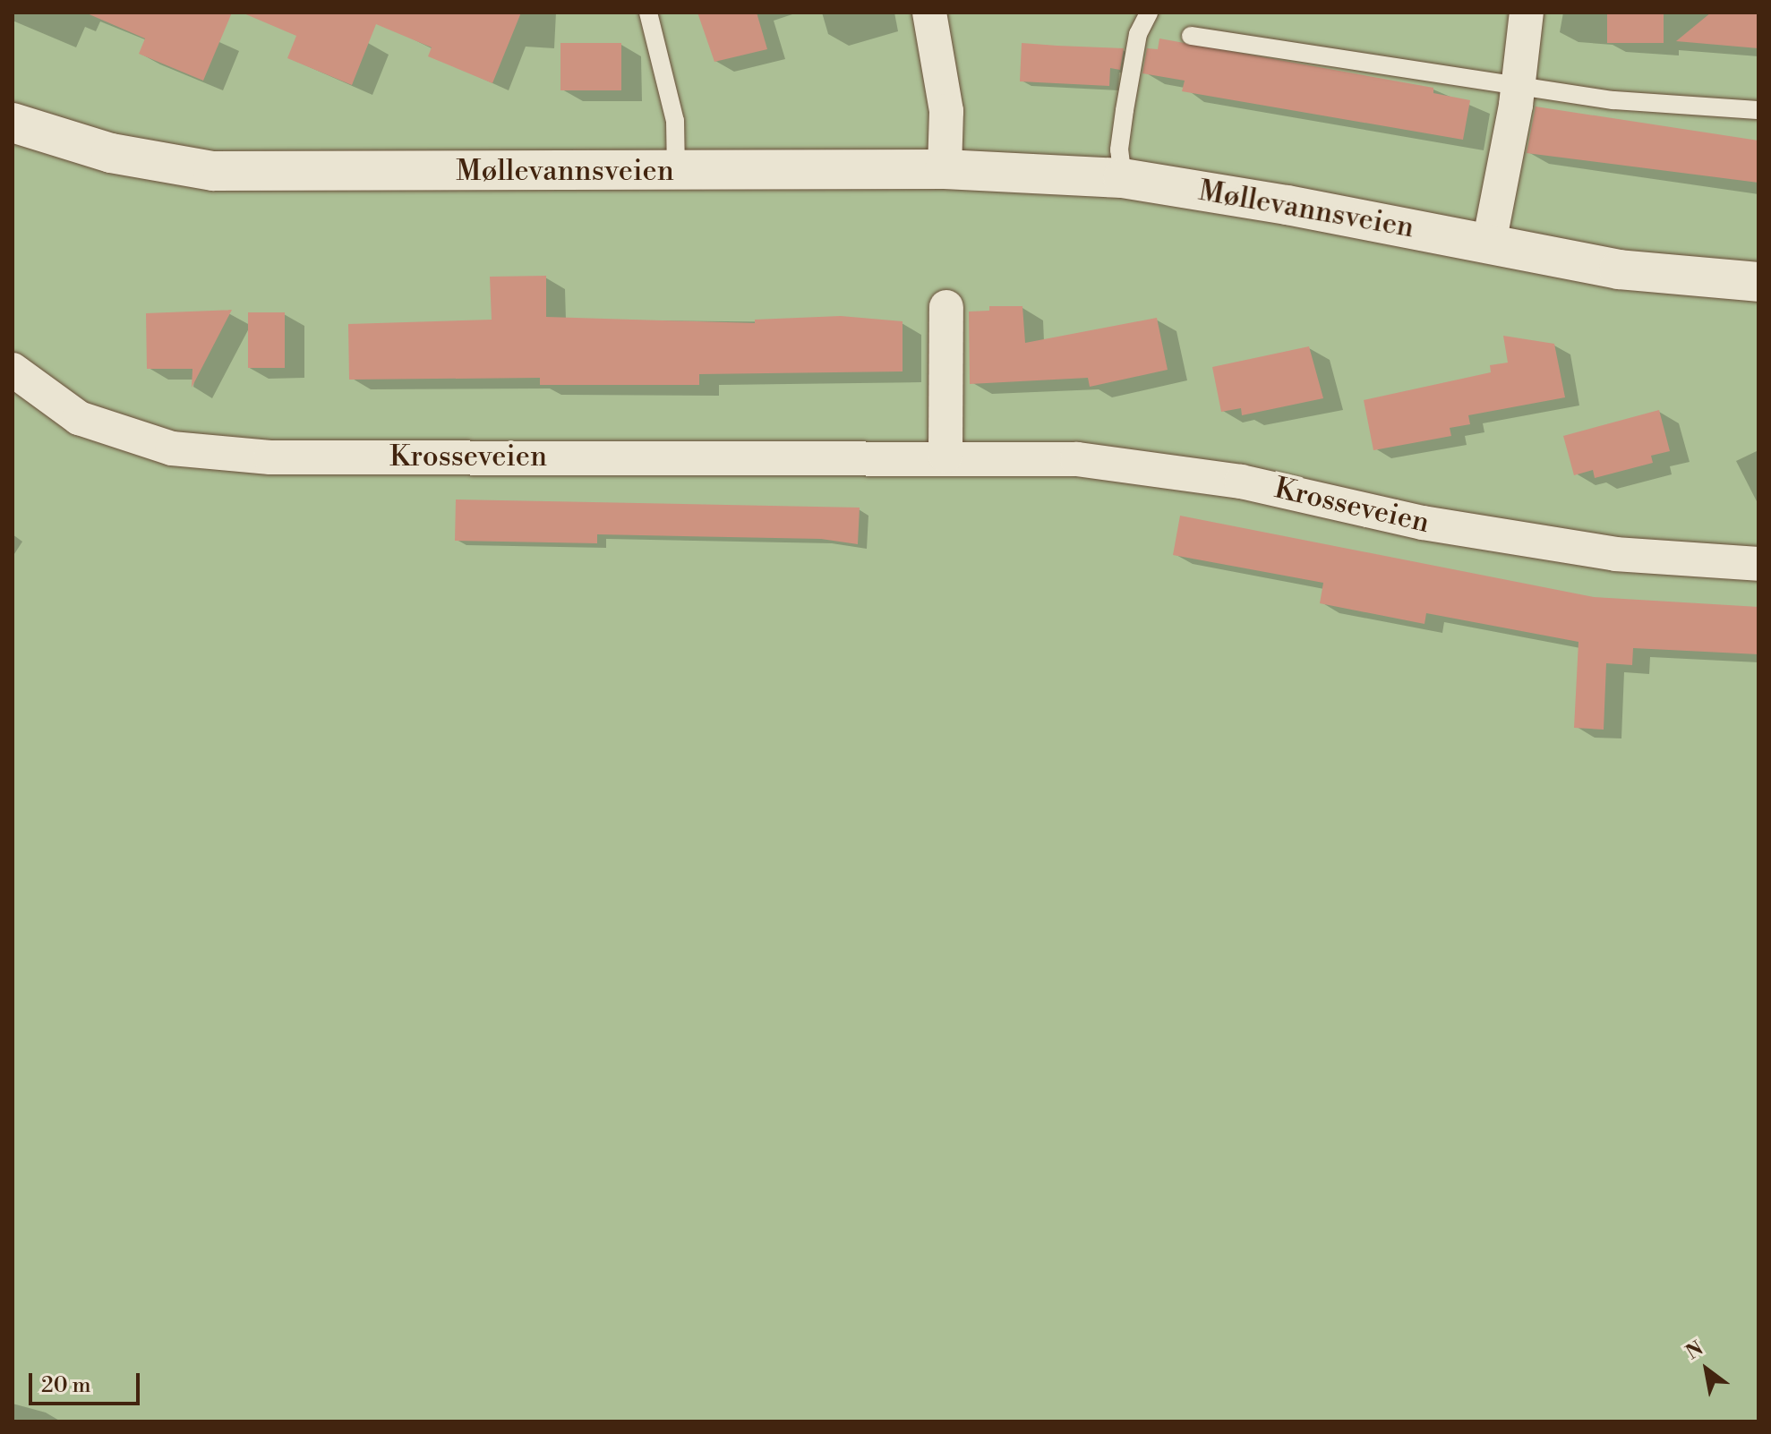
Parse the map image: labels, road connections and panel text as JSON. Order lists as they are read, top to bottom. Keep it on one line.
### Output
{"streets":{"main road":["Møllevannsveien"],"street":["Krosseveien"]},"scale_bar":"20 m","north":"top left"}
